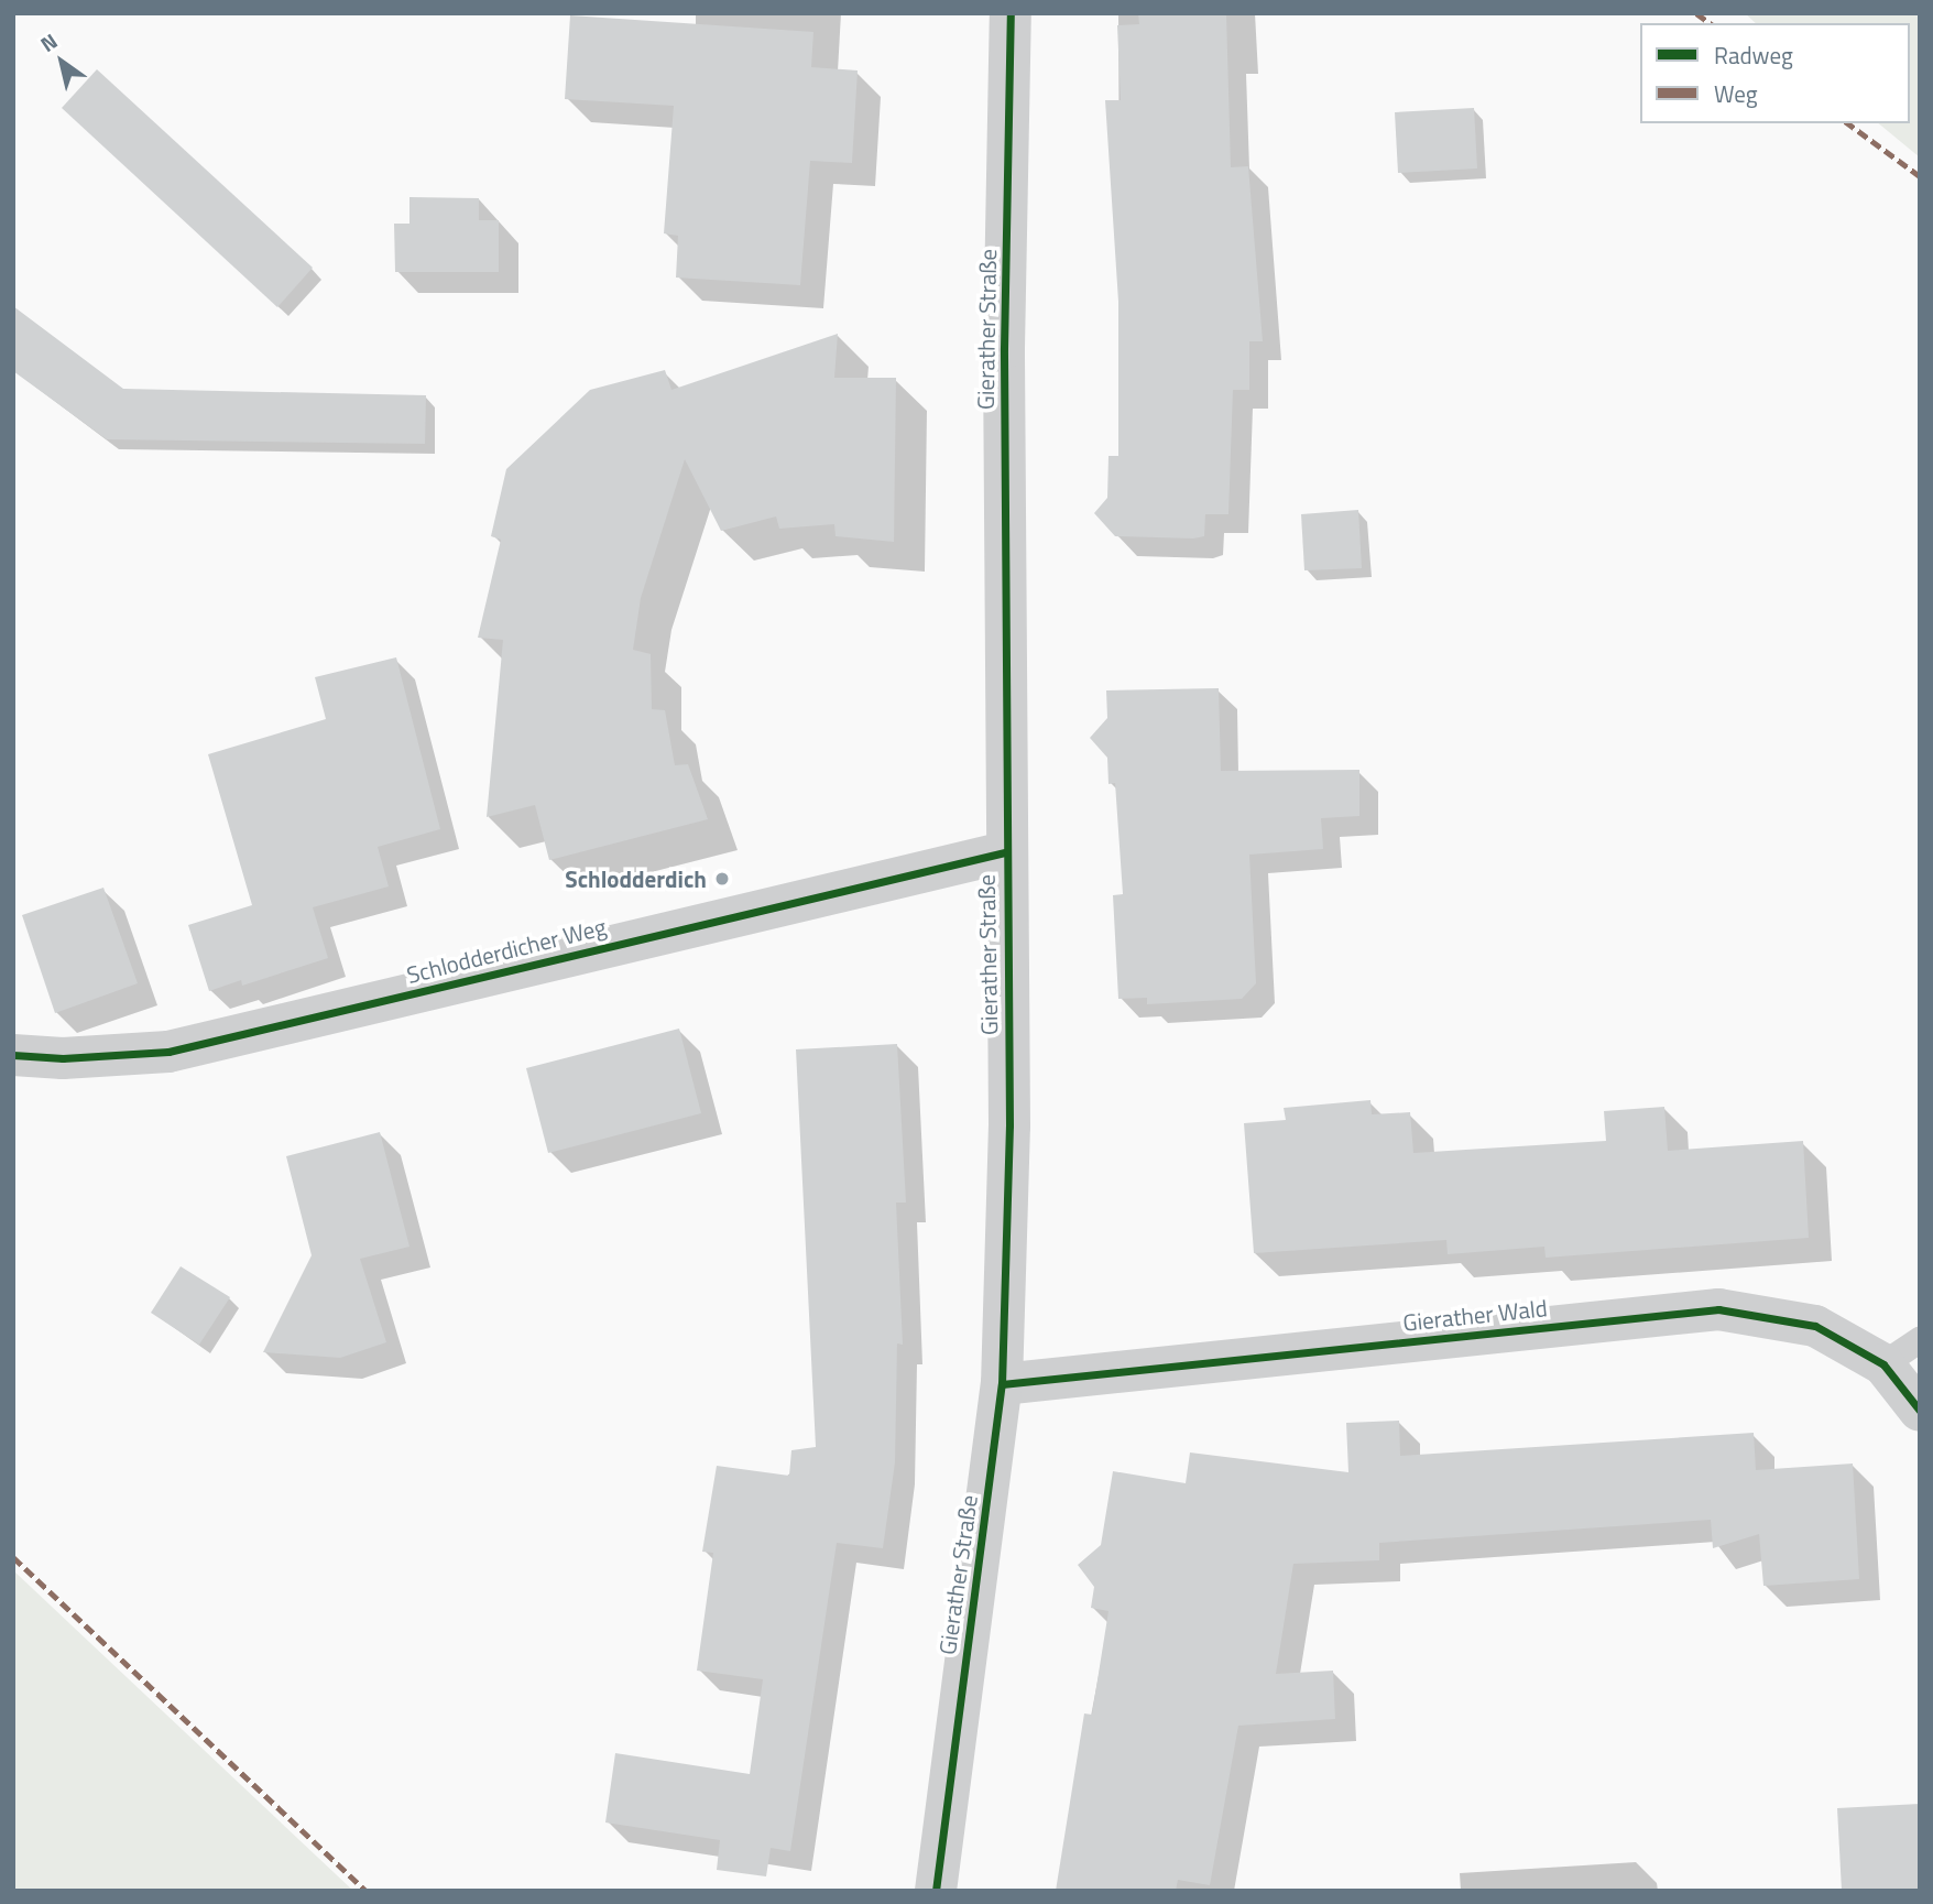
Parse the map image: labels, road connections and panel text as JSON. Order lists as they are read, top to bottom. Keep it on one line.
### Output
{"streets":{"street":["Gierather Straße","Schlodderdicher Weg","Gierather Wald"]},"crossings":[["Gierather Straße","Schlodderdicher Weg"],["Gierather Straße","Gierather Wald"]],"places":["Schlodderdich"],"legend":["Radweg","Weg"],"north":"top left"}
